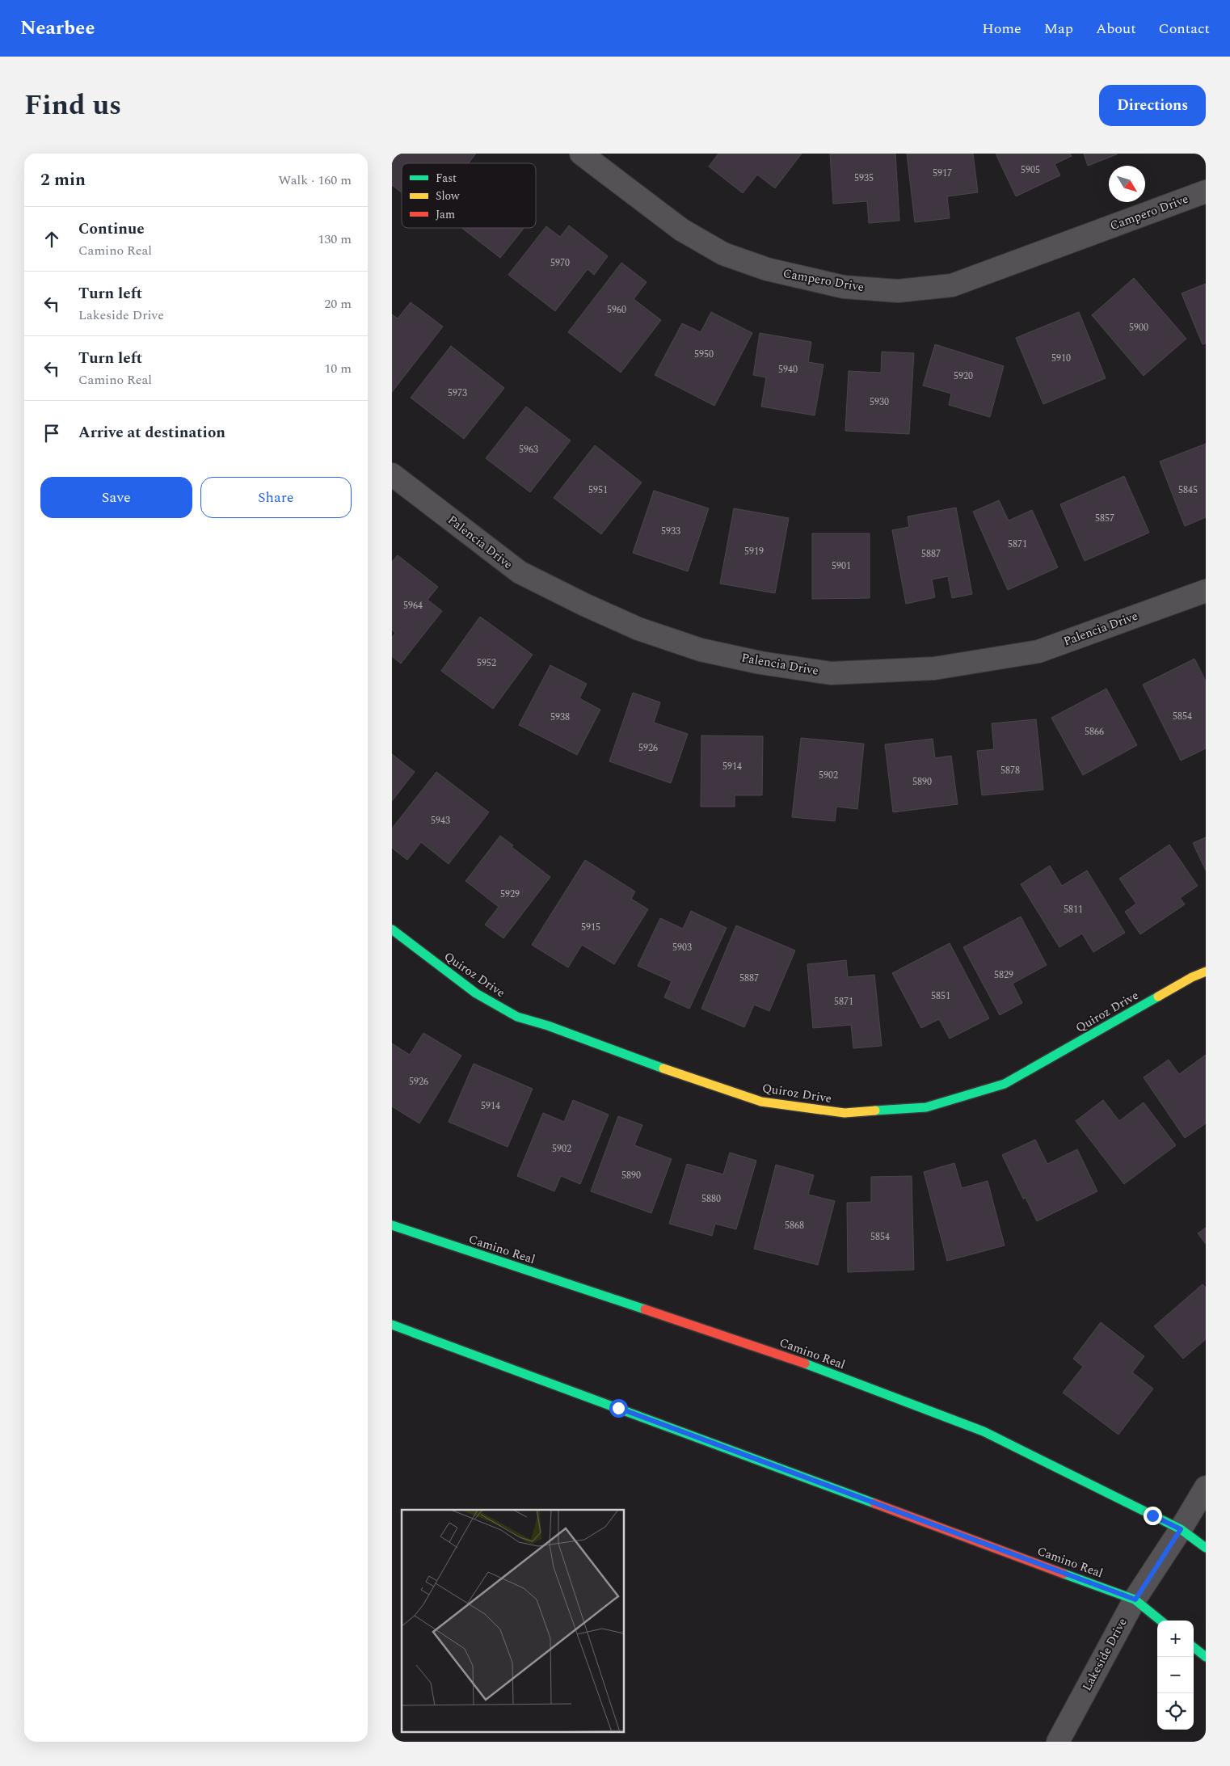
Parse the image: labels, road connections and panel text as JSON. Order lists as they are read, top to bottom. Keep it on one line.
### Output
{"streets":{"main road":["Quiroz Drive","Camino Real"],"street":["Campero Drive","Palencia Drive","Lakeside Drive"]},"crossings":[["Camino Real","Lakeside Drive"]],"house_numbers":["5905","5917","5935","5970","5960","5900","5950","5910","5940","5920","5973","5930","5963","5951","5845","5857","5933","5871","5919","5887","5901","5964","5952","5854","5938","5866","5926","5914","5878","5902","5890","5943","5929","5811","5915","5903","5829","5887","5851","5871","5926","5914","5902","5890","5880","5868","5854"],"legend":["Fast","Slow","Jam"],"north":"bottom right","page":{"header":"Nearbee","nav":["Home","Map","About","Contact"],"title":"Find us","buttons":["Directions",["Save","Share"]],"heading":["2 min","Walk · 160 m"],"list":[["Continue","Camino Real","130 m"],["Turn left","Lakeside Drive","20 m"],["Turn left","Camino Real","10 m"],"Arrive at destination"],"map_buttons":["+","−"]}}
